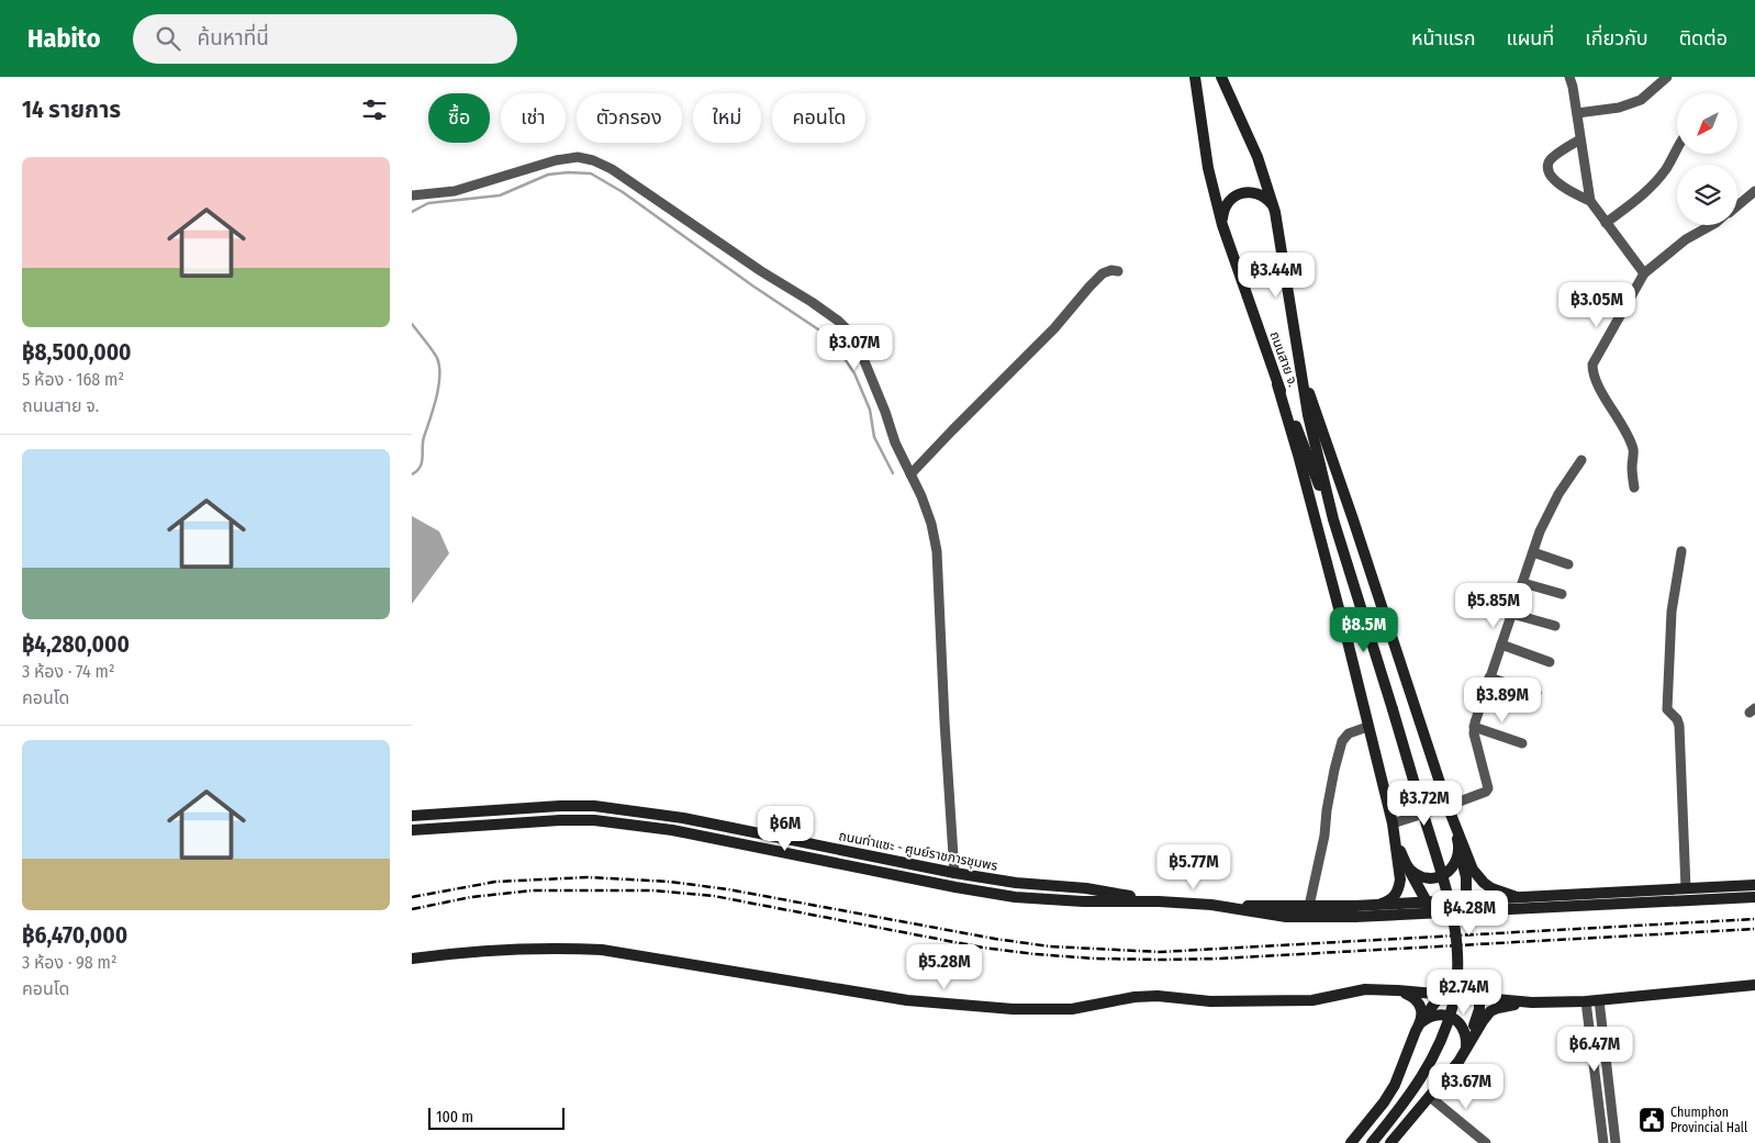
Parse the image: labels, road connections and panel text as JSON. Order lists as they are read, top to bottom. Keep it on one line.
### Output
{"streets":{"main road":["ถนนสาย จ.","ถนนท่าแซะ - ศูนย์ราชการชุมพร"]},"places":{"public building":["Chumphon Provincial Hall"]},"scale_bar":"100 m","north":"bottom left","page":{"header":"Habito","search":"ค้นหาที่นี่","nav":["หน้าแรก","แผนที่","เกี่ยวกับ","ติดต่อ"],"heading":"14 รายการ","chip":["ซื้อ","เช่า","ตัวกรอง","ใหม่","คอนโด"],"list":[{"name":"฿8,500,000","note":"5 ห้อง · 168 m² · ถนนสาย จ."},{"name":"฿4,280,000","note":"3 ห้อง · 74 m² · คอนโด"},{"name":"฿6,470,000","note":"3 ห้อง · 98 m² · คอนโด"}],"price":["฿3.44M","฿3.05M","฿3.07M","฿5.85M","฿8.5M","฿3.89M","฿3.72M","฿6M","฿5.77M","฿4.28M","฿5.28M","฿2.74M","฿6.47M","฿3.67M"],"scale":"100 m"}}
